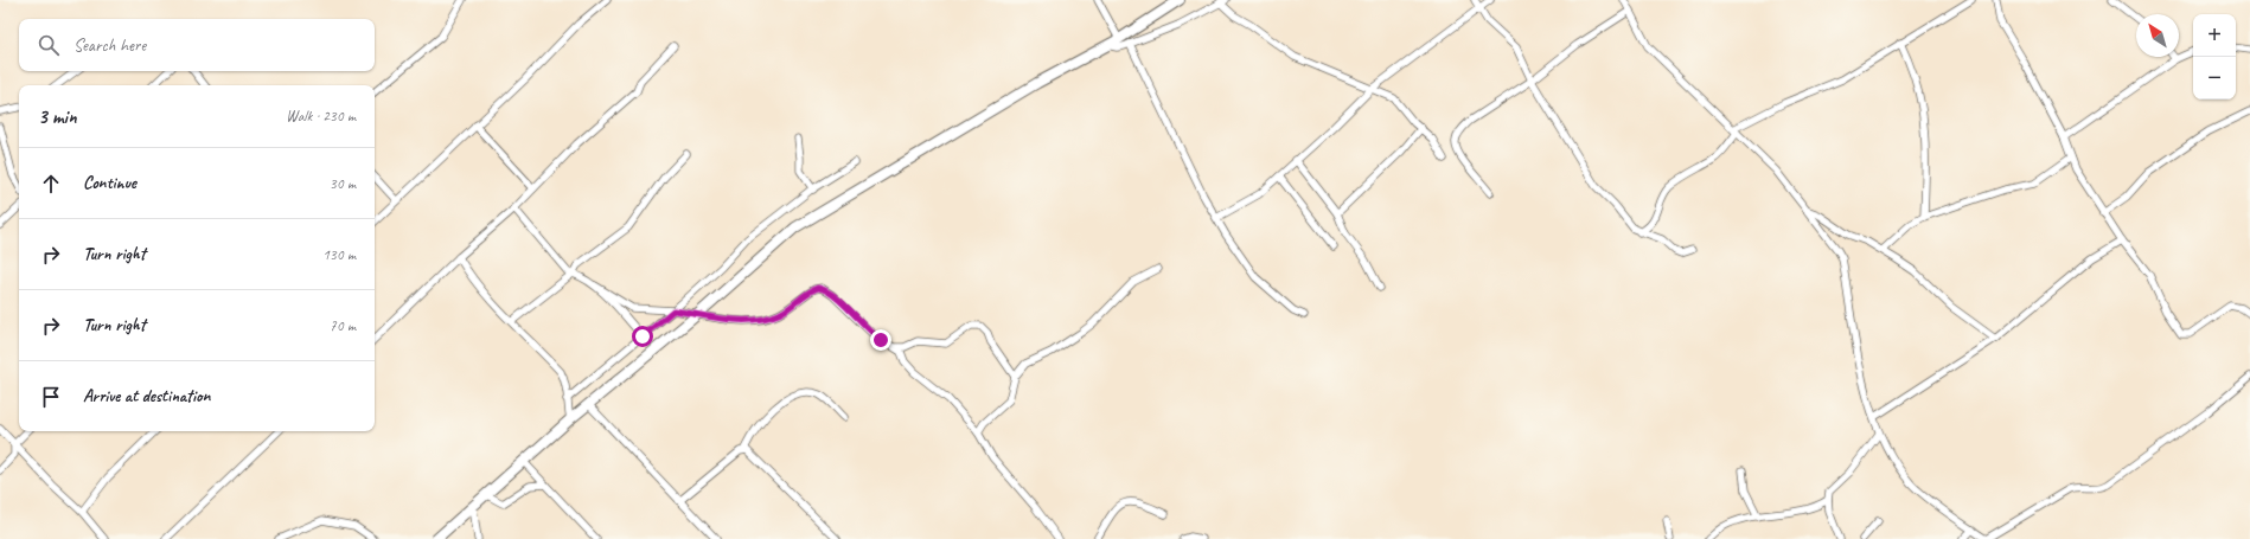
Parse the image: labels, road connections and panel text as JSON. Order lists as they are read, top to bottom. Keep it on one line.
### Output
{"north":"top left","page":{"map_buttons":["+","−"],"search":"Search here","heading":["3 min","Walk · 230 m"],"list":[["Continue","30 m"],["Turn right","130 m"],["Turn right","70 m"],"Arrive at destination"]}}
